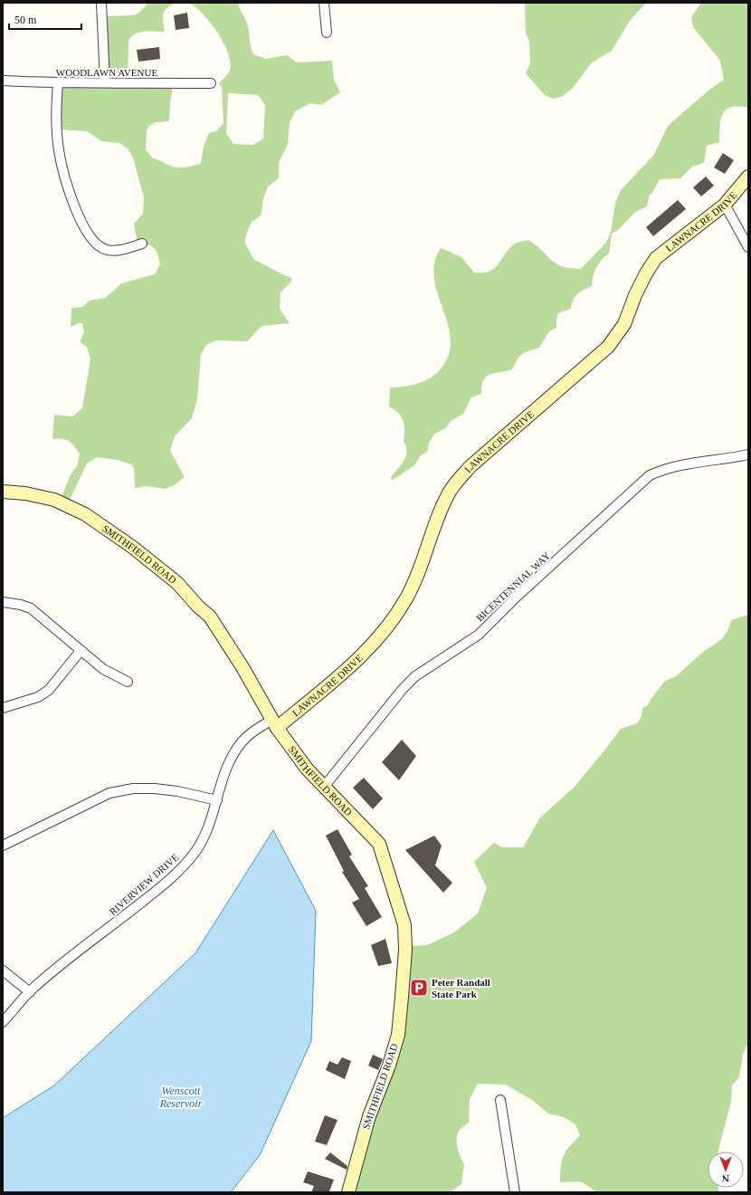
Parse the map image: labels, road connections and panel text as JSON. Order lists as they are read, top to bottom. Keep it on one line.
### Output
{"streets":{"street":["WOODLAWN AVENUE","LAWNACRE DRIVE","SMITHFIELD ROAD","BICENTENNIAL WAY","RIVERVIEW DRIVE"]},"crossings":[["LAWNACRE DRIVE","SMITHFIELD ROAD"],["LAWNACRE DRIVE","RIVERVIEW DRIVE"],["SMITHFIELD ROAD","BICENTENNIAL WAY"],["SMITHFIELD ROAD","RIVERVIEW DRIVE"]],"water":["Wenscott Reservoir"],"places":{"parking":["Peter Randall State Park"]},"scale_bar":"50 m","north":"bottom"}
